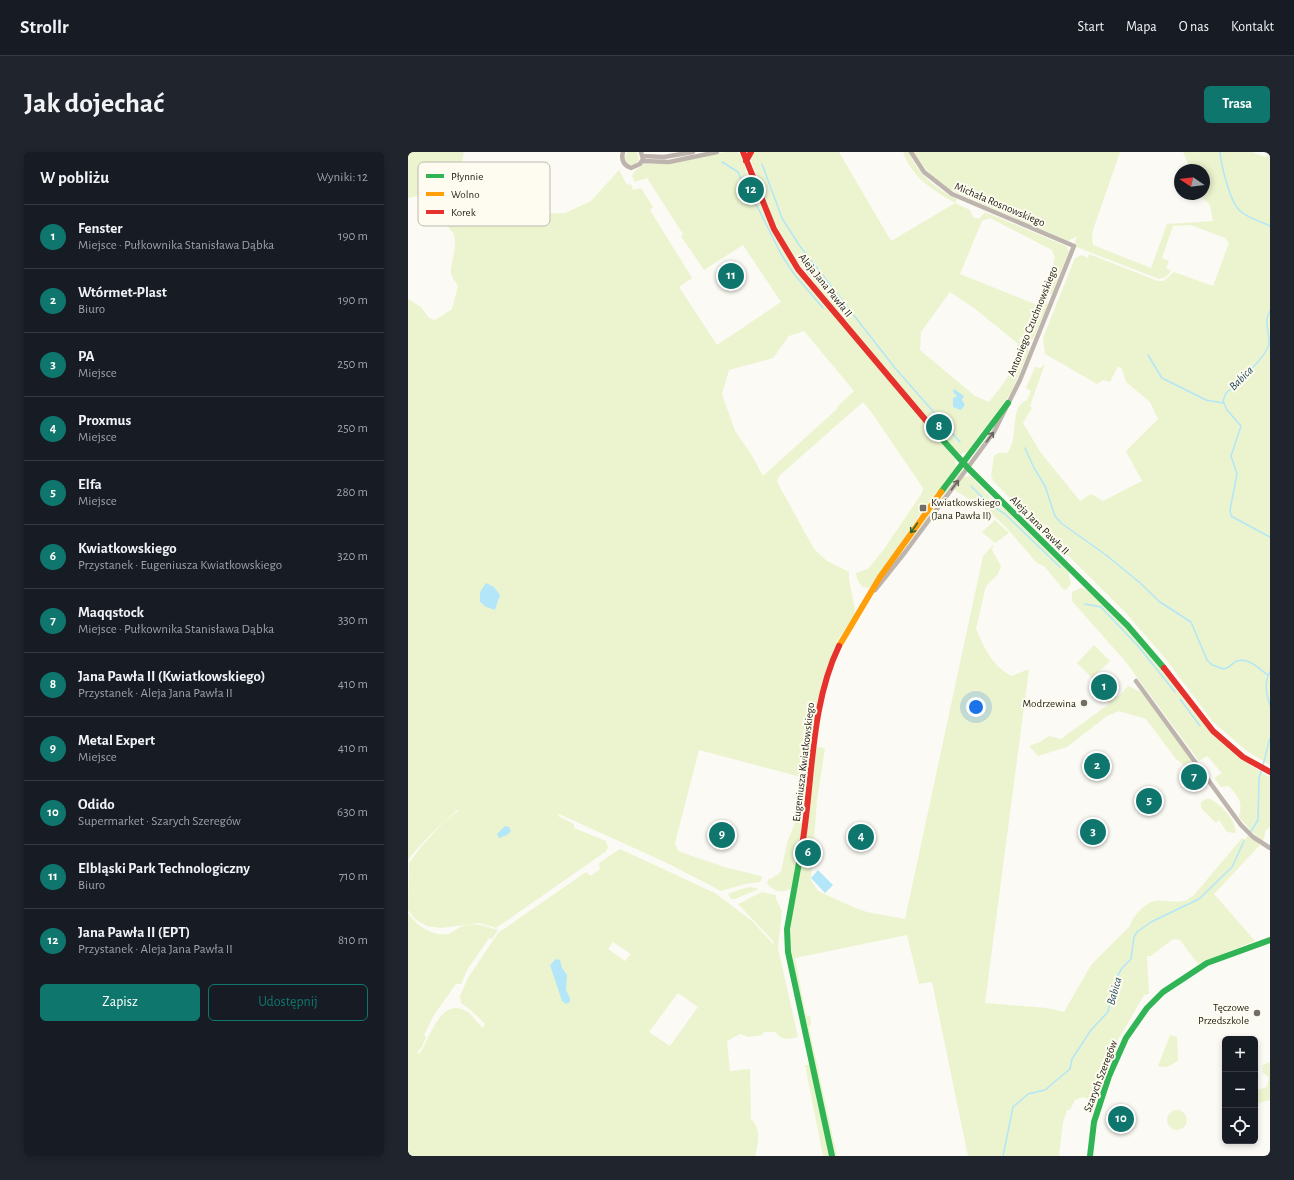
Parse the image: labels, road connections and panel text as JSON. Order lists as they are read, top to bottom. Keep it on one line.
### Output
{"streets":{"street":["Michała Rosnowskiego","Aleja Jana Pawła II","Antoniego Czuchnowskiego","Eugeniusza Kwiatkowskiego","Szarych Szeregów"]},"crossings":[["Michała Rosnowskiego","Antoniego Czuchnowskiego"],["Aleja Jana Pawła II","Antoniego Czuchnowskiego"],["Aleja Jana Pawła II","Eugeniusza Kwiatkowskiego"],["Antoniego Czuchnowskiego","Eugeniusza Kwiatkowskiego"]],"water":["Babica"],"places":{"transit":["Kwiatkowskiego (Jana Pawła II)"],"other":["Modrzewina","Tęczowe Przedszkole"]},"legend":["Płynnie","Wolno","Korek"],"north":"left","page":{"header":"Strollr","nav":["Start","Mapa","O nas","Kontakt"],"buttons":["Trasa",["Zapisz","Udostępnij"]],"title":"Jak dojechać","heading":["W pobliżu","Wyniki: 12"],"pins":["12","11","8","1","2","7","5","3","9","4","6","10"],"list":[{"mark":"1","name":"Fenster","note":"Miejsce · Pułkownika Stanisława Dąbka","value":"190 m"},{"mark":"2","name":"Wtórmet-Plast","note":"Biuro","value":"190 m"},{"mark":"3","name":"PA","note":"Miejsce","value":"250 m"},{"mark":"4","name":"Proxmus","note":"Miejsce","value":"250 m"},{"mark":"5","name":"Elfa","note":"Miejsce","value":"280 m"},{"mark":"6","name":"Kwiatkowskiego","note":"Przystanek · Eugeniusza Kwiatkowskiego","value":"320 m"},{"mark":"7","name":"Maqqstock","note":"Miejsce · Pułkownika Stanisława Dąbka","value":"330 m"},{"mark":"8","name":"Jana Pawła II (Kwiatkowskiego)","note":"Przystanek · Aleja Jana Pawła II","value":"410 m"},{"mark":"9","name":"Metal Expert","note":"Miejsce","value":"410 m"},{"mark":"10","name":"Odido","note":"Supermarket · Szarych Szeregów","value":"630 m"},{"mark":"11","name":"Elbląski Park Technologiczny","note":"Biuro","value":"710 m"},{"mark":"12","name":"Jana Pawła II (EPT)","note":"Przystanek · Aleja Jana Pawła II","value":"810 m"}],"map_buttons":["+","−"]}}
